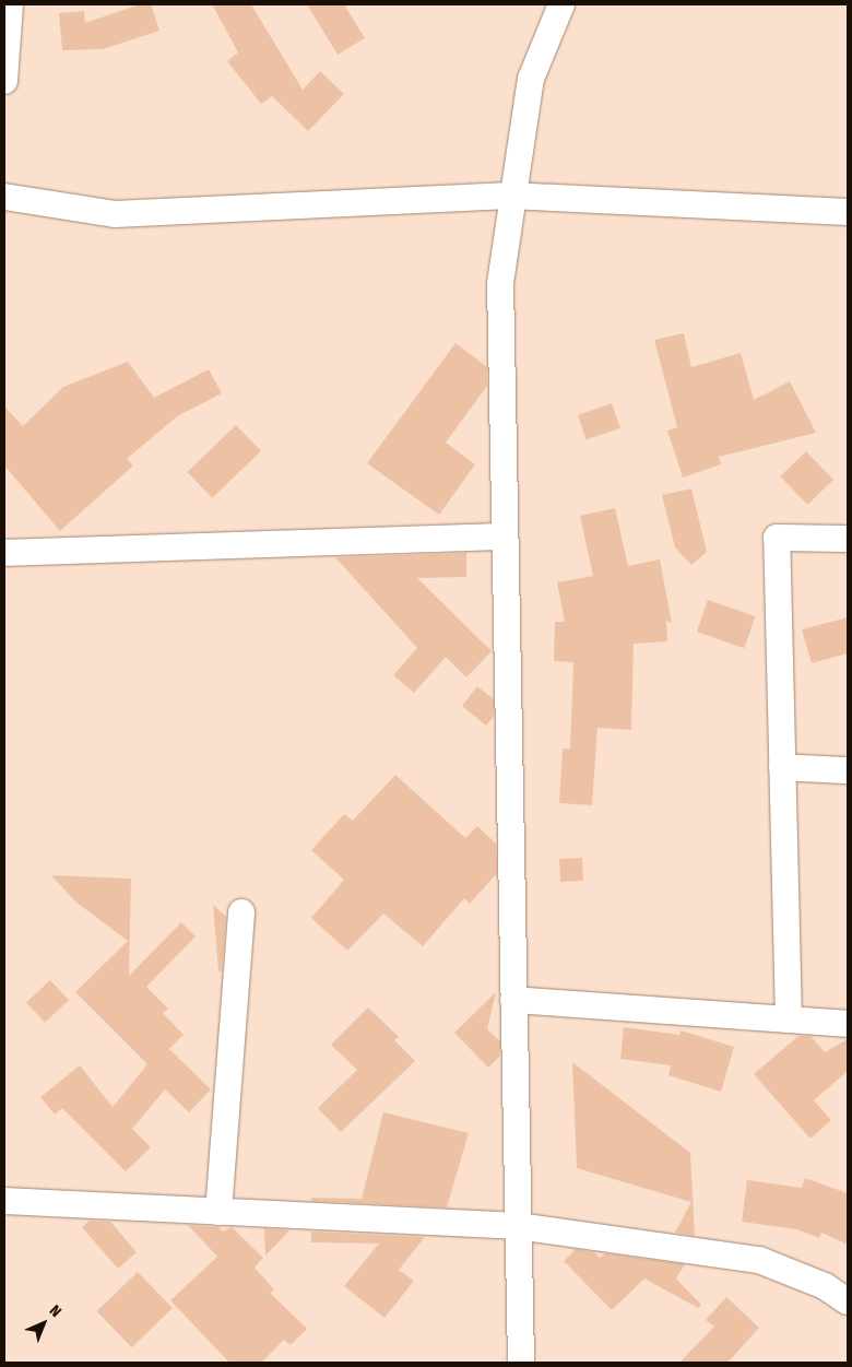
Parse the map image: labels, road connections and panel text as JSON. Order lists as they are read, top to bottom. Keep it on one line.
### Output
{"north":"top right"}
